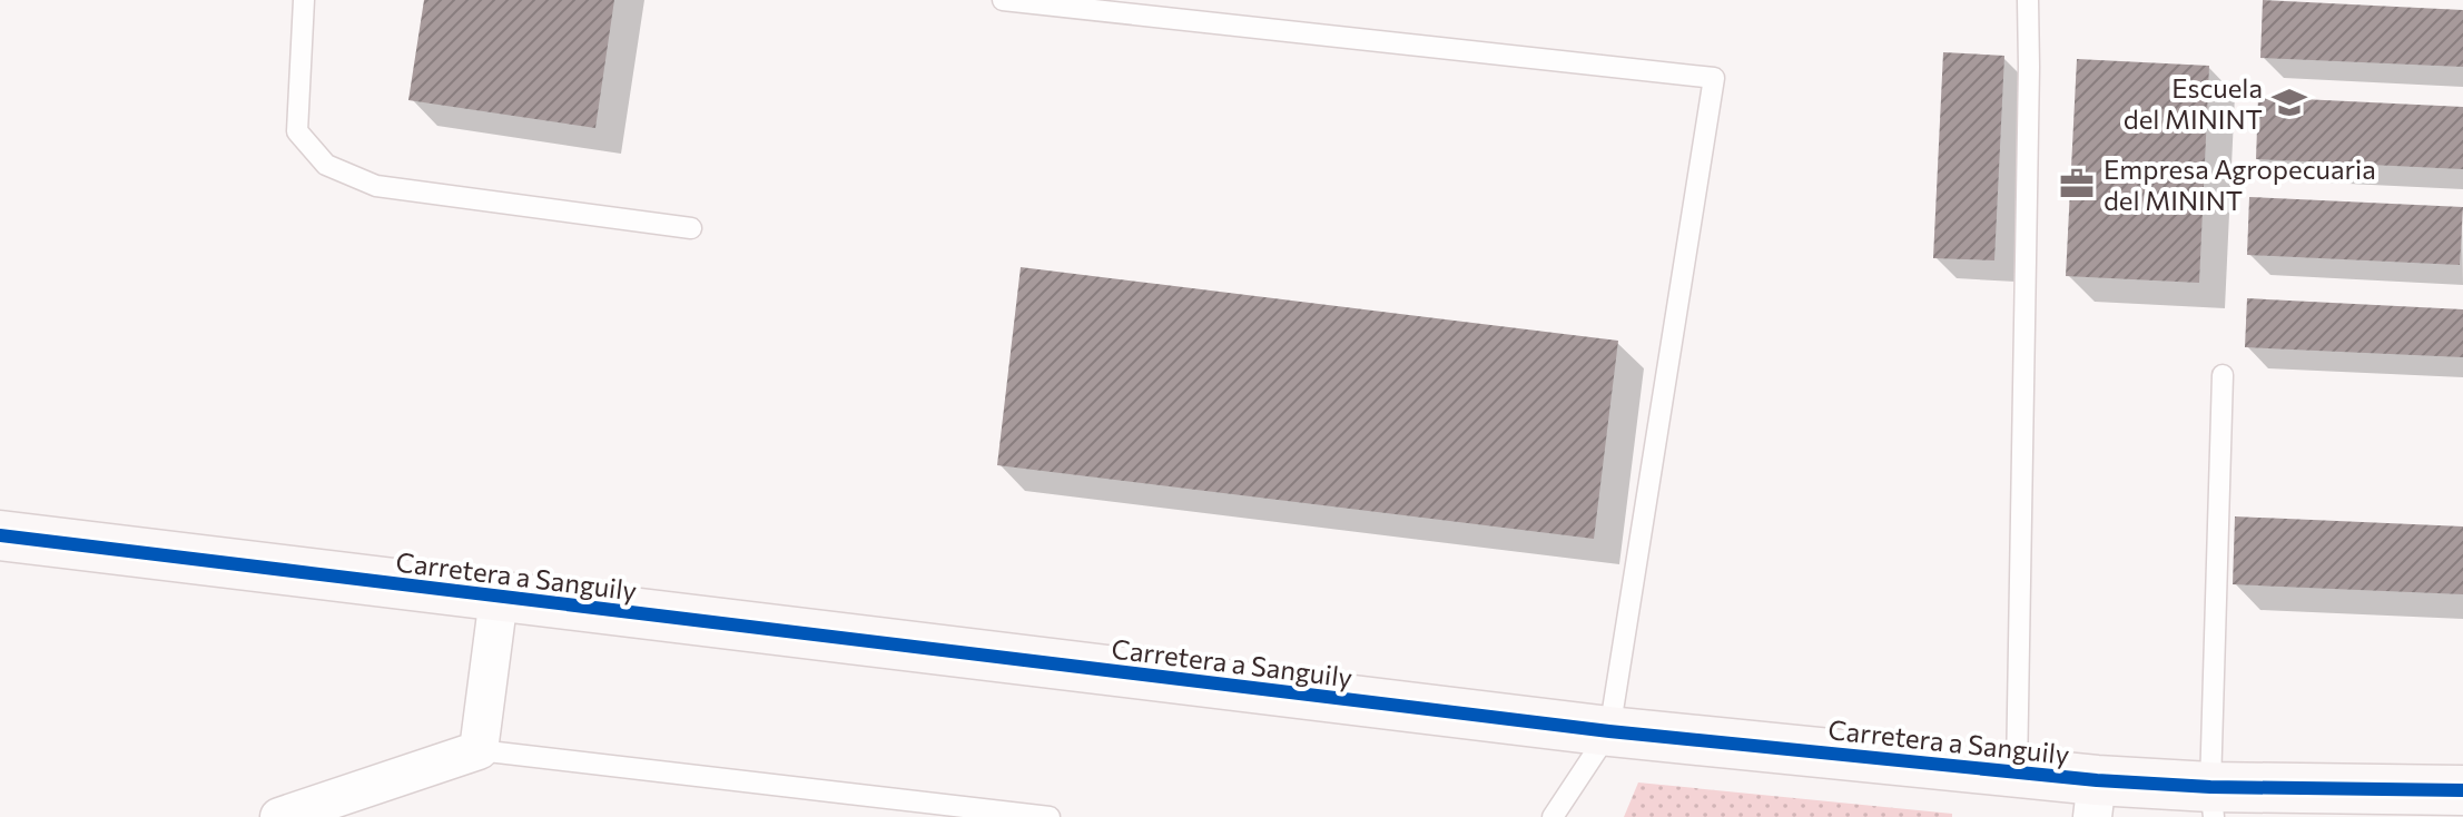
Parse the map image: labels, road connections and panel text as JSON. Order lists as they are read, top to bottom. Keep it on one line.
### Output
{"streets":{"street":["Carretera a Sanguily"]},"places":{"school or university":["Escuela del MININT"],"office":["Empresa Agropecuaria del MININT"]}}
